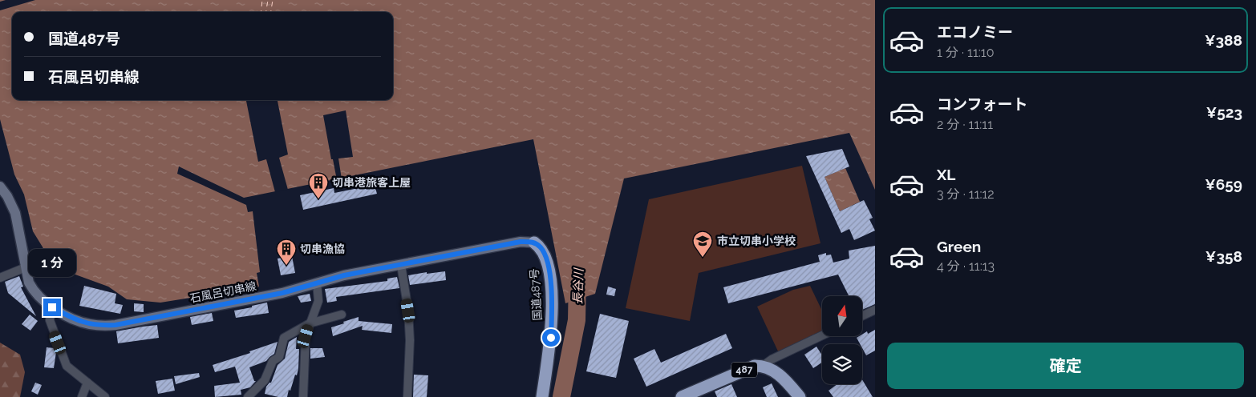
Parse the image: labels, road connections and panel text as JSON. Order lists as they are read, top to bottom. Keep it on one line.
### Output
{"streets":{"highway":["国道487号","487"],"main road":["石風呂切串線"]},"crossings":[["石風呂切串線","国道487号"]],"water":["長谷川"],"places":{"building":["切串港旅客上屋","切串漁協"],"school or university":["市立切串小学校"]},"north":"top","page":{"list":[{"name":"エコノミー","note":"1 分 · 11:10","value":"¥388"},{"name":"コンフォート","note":"2 分 · 11:11","value":"¥523"},{"name":"XL","note":"3 分 · 11:12","value":"¥659"},{"name":"Green","note":"4 分 · 11:13","value":"¥358"}],"banner":["国道487号","石風呂切串線"],"bubble":"1 分","buttons":"確定"}}
